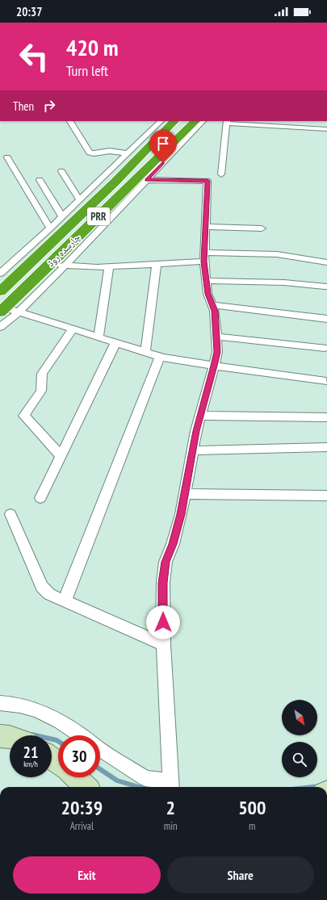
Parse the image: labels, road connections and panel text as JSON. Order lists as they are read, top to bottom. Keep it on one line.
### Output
{"streets":{"highway":["PRR","چارسدہ روڈ"]},"north":"bottom right","page":{"status":"20:37","turn":["420 m","Turn left"],"then":"Then","speed":"21 km/h","limit":"30","eta":["20:39","Arrival","2","min","500","m"],"buttons":["Exit","Share"]}}
